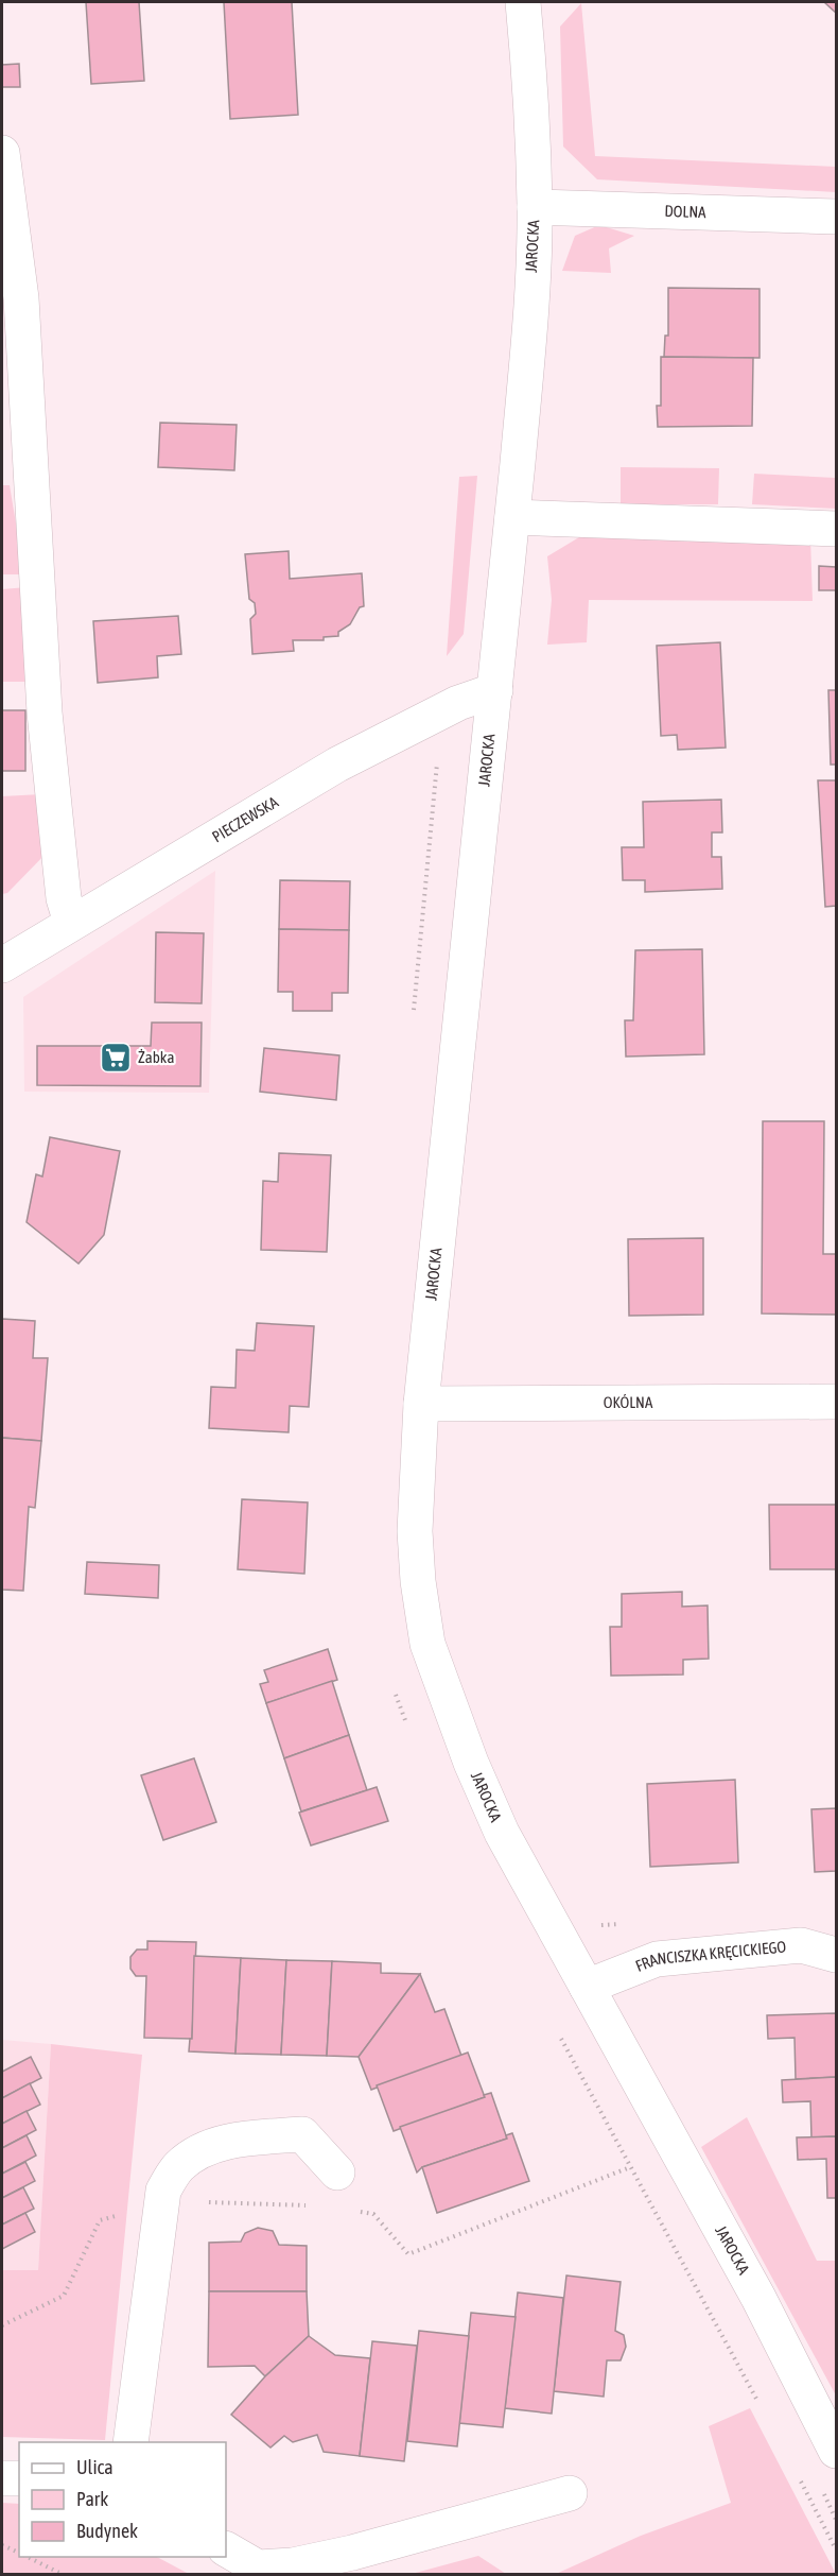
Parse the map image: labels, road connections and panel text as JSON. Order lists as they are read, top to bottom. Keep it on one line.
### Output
{"streets":{"street":["DOLNA","JAROCKA","PIECZEWSKA","OKÓLNA","FRANCISZKA KRĘCICKIEGO"]},"crossings":[["DOLNA","JAROCKA"],["JAROCKA","PIECZEWSKA"],["JAROCKA","OKÓLNA"],["JAROCKA","FRANCISZKA KRĘCICKIEGO"]],"places":{"supermarket":["Żabka"]},"legend":["Ulica","Park","Budynek"]}
